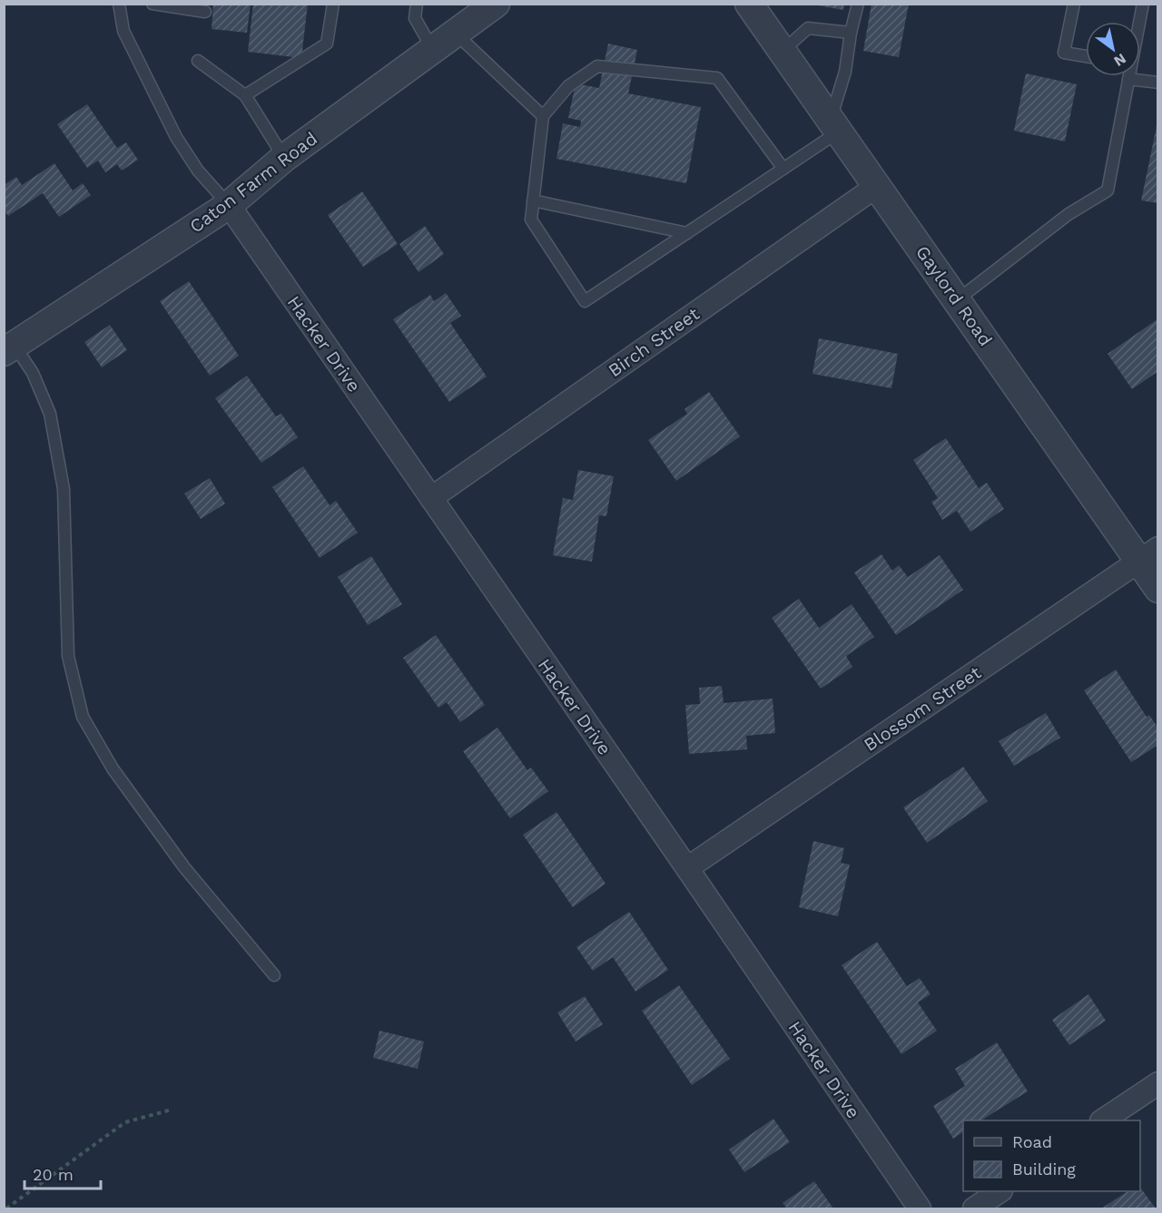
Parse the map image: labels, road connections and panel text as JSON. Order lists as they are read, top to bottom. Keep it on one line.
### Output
{"streets":{"street":["Caton Farm Road","Gaylord Road","Birch Street","Hacker Drive","Blossom Street"]},"crossings":[["Caton Farm Road","Hacker Drive"],["Gaylord Road","Birch Street"],["Gaylord Road","Blossom Street"],["Birch Street","Hacker Drive"],["Hacker Drive","Blossom Street"]],"legend":["Road","Building"],"scale_bar":"20 m","north":"bottom right"}
